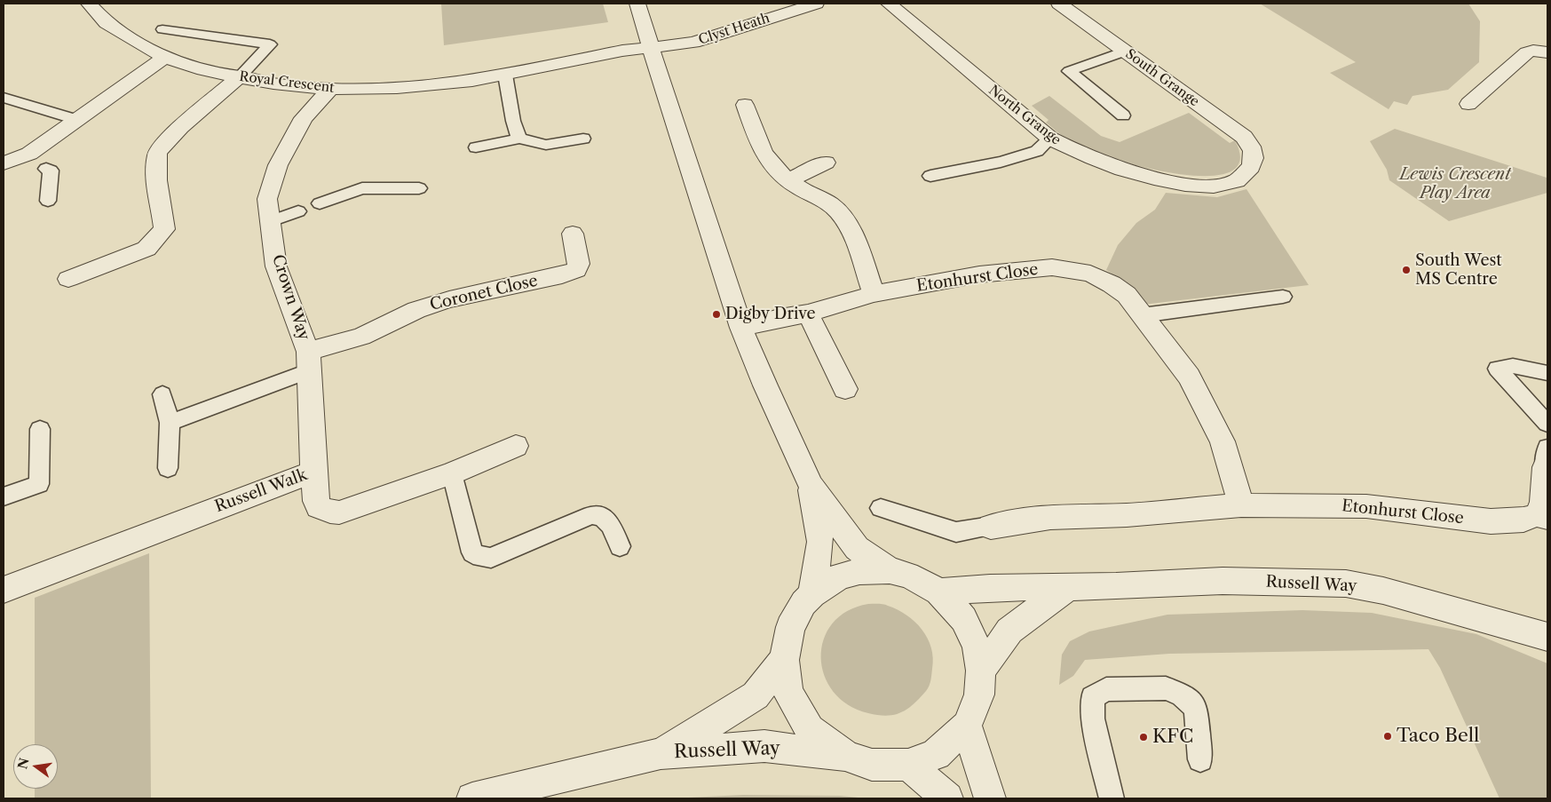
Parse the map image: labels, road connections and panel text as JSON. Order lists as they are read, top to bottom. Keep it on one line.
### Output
{"streets":{"street":["Clyst Heath","South Grange","Royal Crescent","North Grange","Etonhurst Close","Coronet Close","Crown Way","Russell Walk","Russell Way"]},"crossings":[["Clyst Heath","Royal Crescent"],["South Grange","North Grange"],["Royal Crescent","Crown Way"],["Coronet Close","Crown Way"],["Crown Way","Russell Walk"]],"parks":["Lewis Crescent Play Area"],"places":["South West MS Centre","Digby Drive","Taco Bell","KFC"],"north":"left"}
